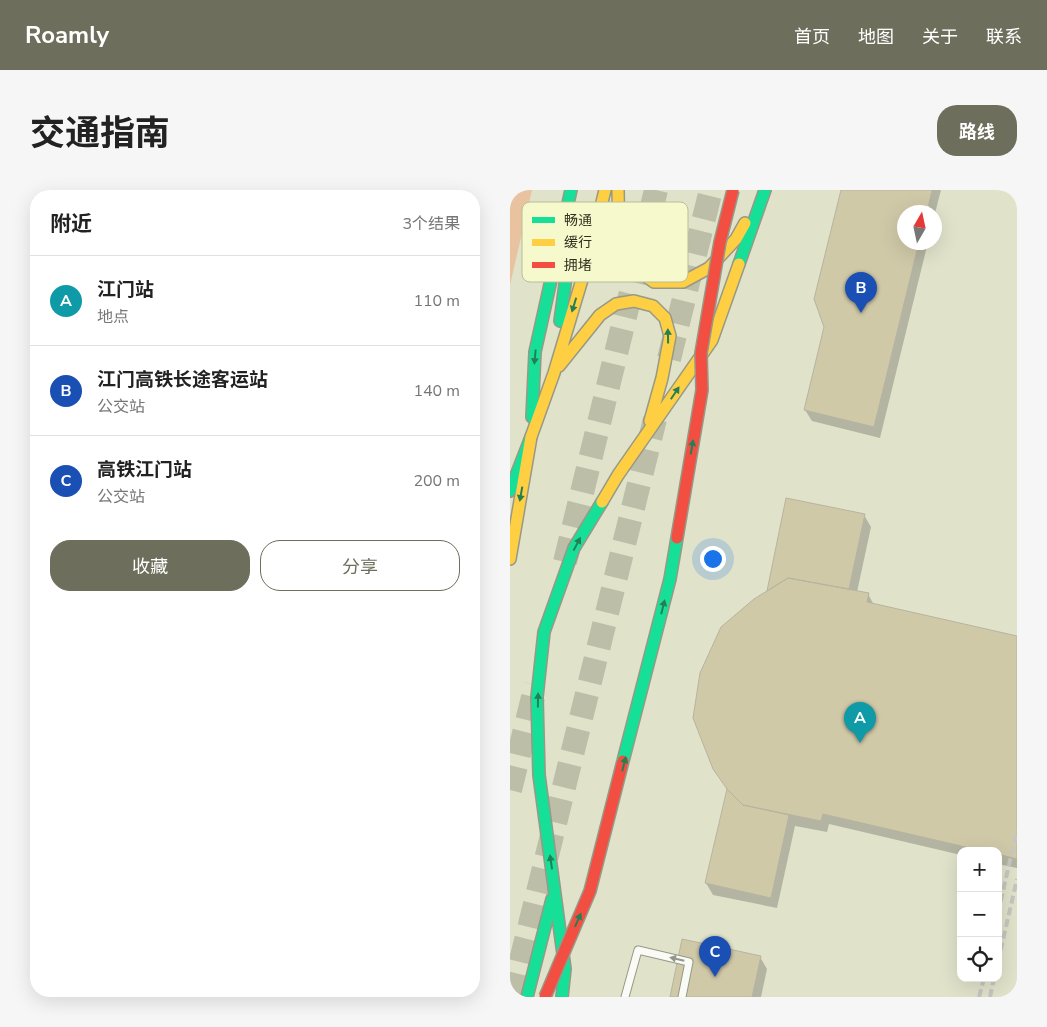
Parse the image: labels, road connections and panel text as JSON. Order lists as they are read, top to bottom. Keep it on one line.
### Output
{"legend":["畅通","缓行","拥堵"],"north":"top","page":{"header":"Roamly","nav":["首页","地图","关于","联系"],"title":"交通指南","buttons":["路线",["收藏","分享"]],"heading":["附近","3个结果"],"list":[{"mark":"A","name":"江门站","note":"地点","value":"110 m"},{"mark":"B","name":"江门高铁长途客运站","note":"公交站","value":"140 m"},{"mark":"C","name":"高铁江门站","note":"公交站","value":"200 m"}],"pins":["B","A","C"],"map_buttons":["+","−"]}}
